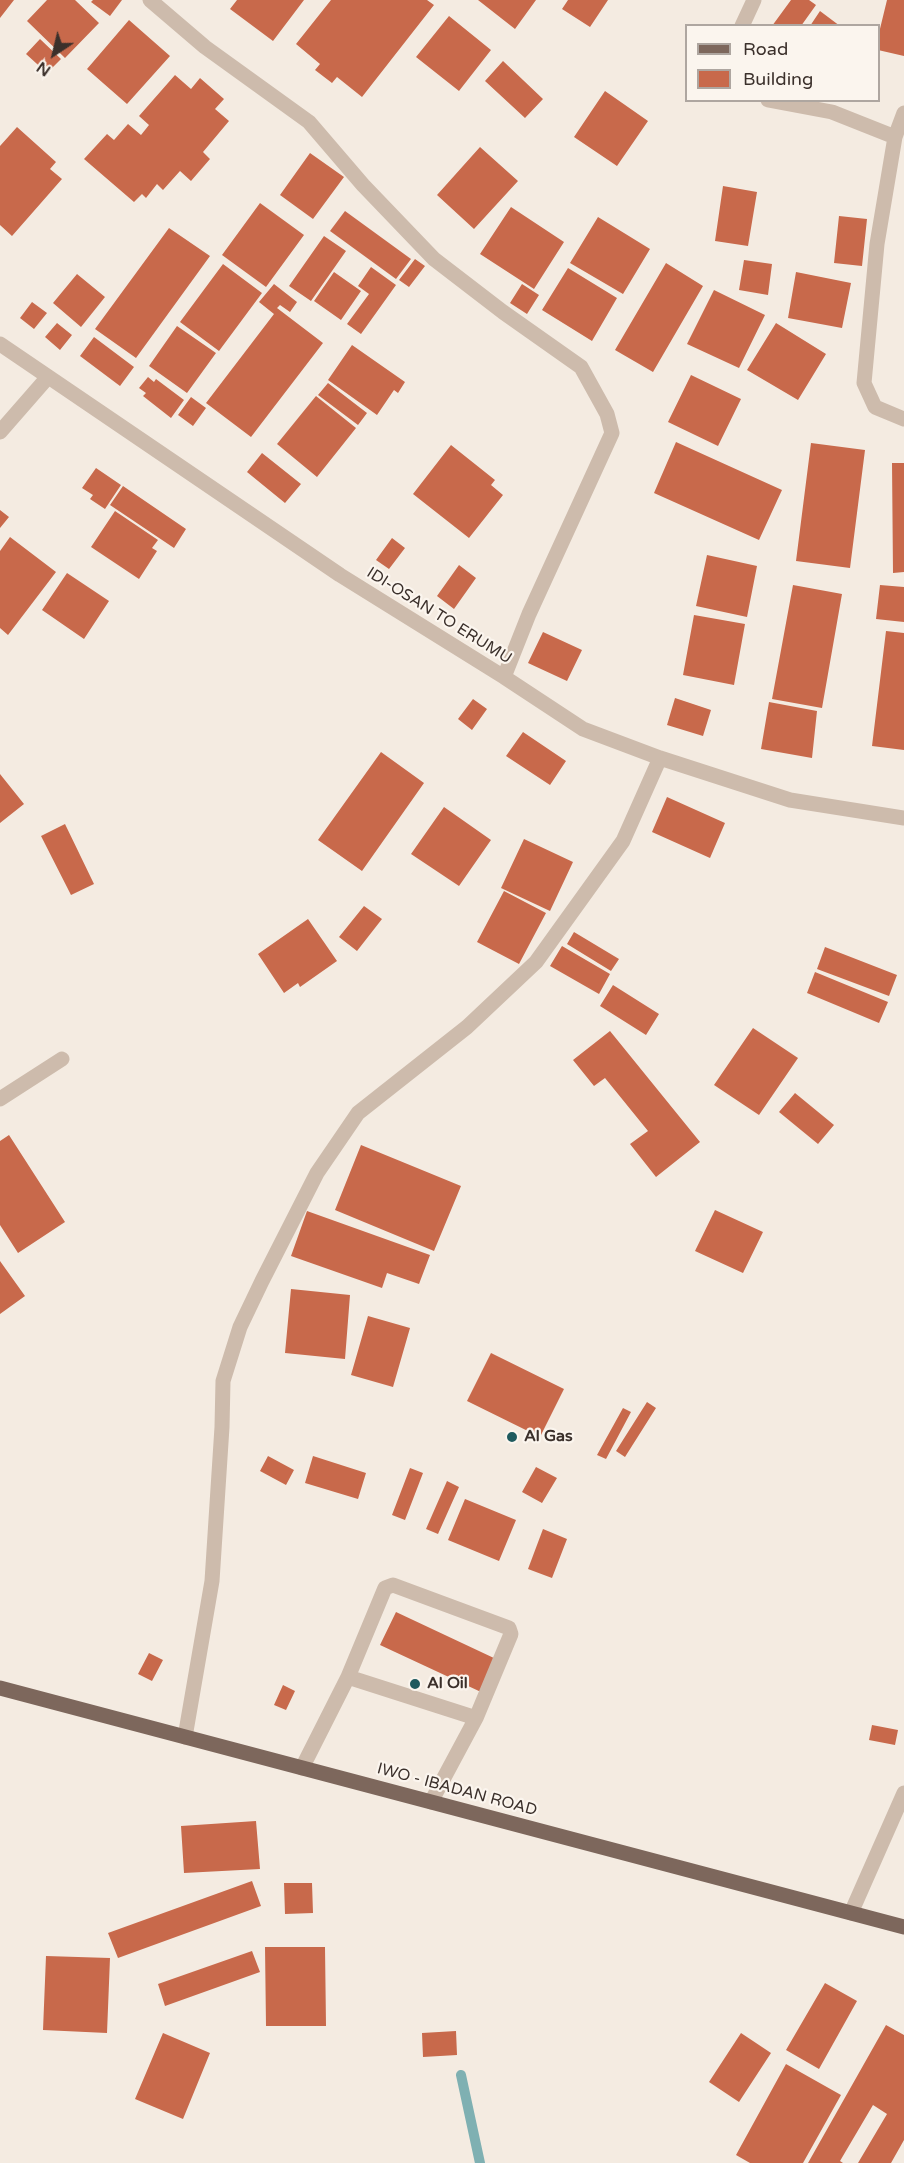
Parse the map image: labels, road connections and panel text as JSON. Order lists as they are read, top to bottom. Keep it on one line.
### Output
{"streets":{"main road":["IWO - IBADAN ROAD"],"street":["IDI-OSAN TO ERUMU"]},"places":["Al Gas","Al Oil"],"legend":["Road","Building"],"north":"bottom left"}
